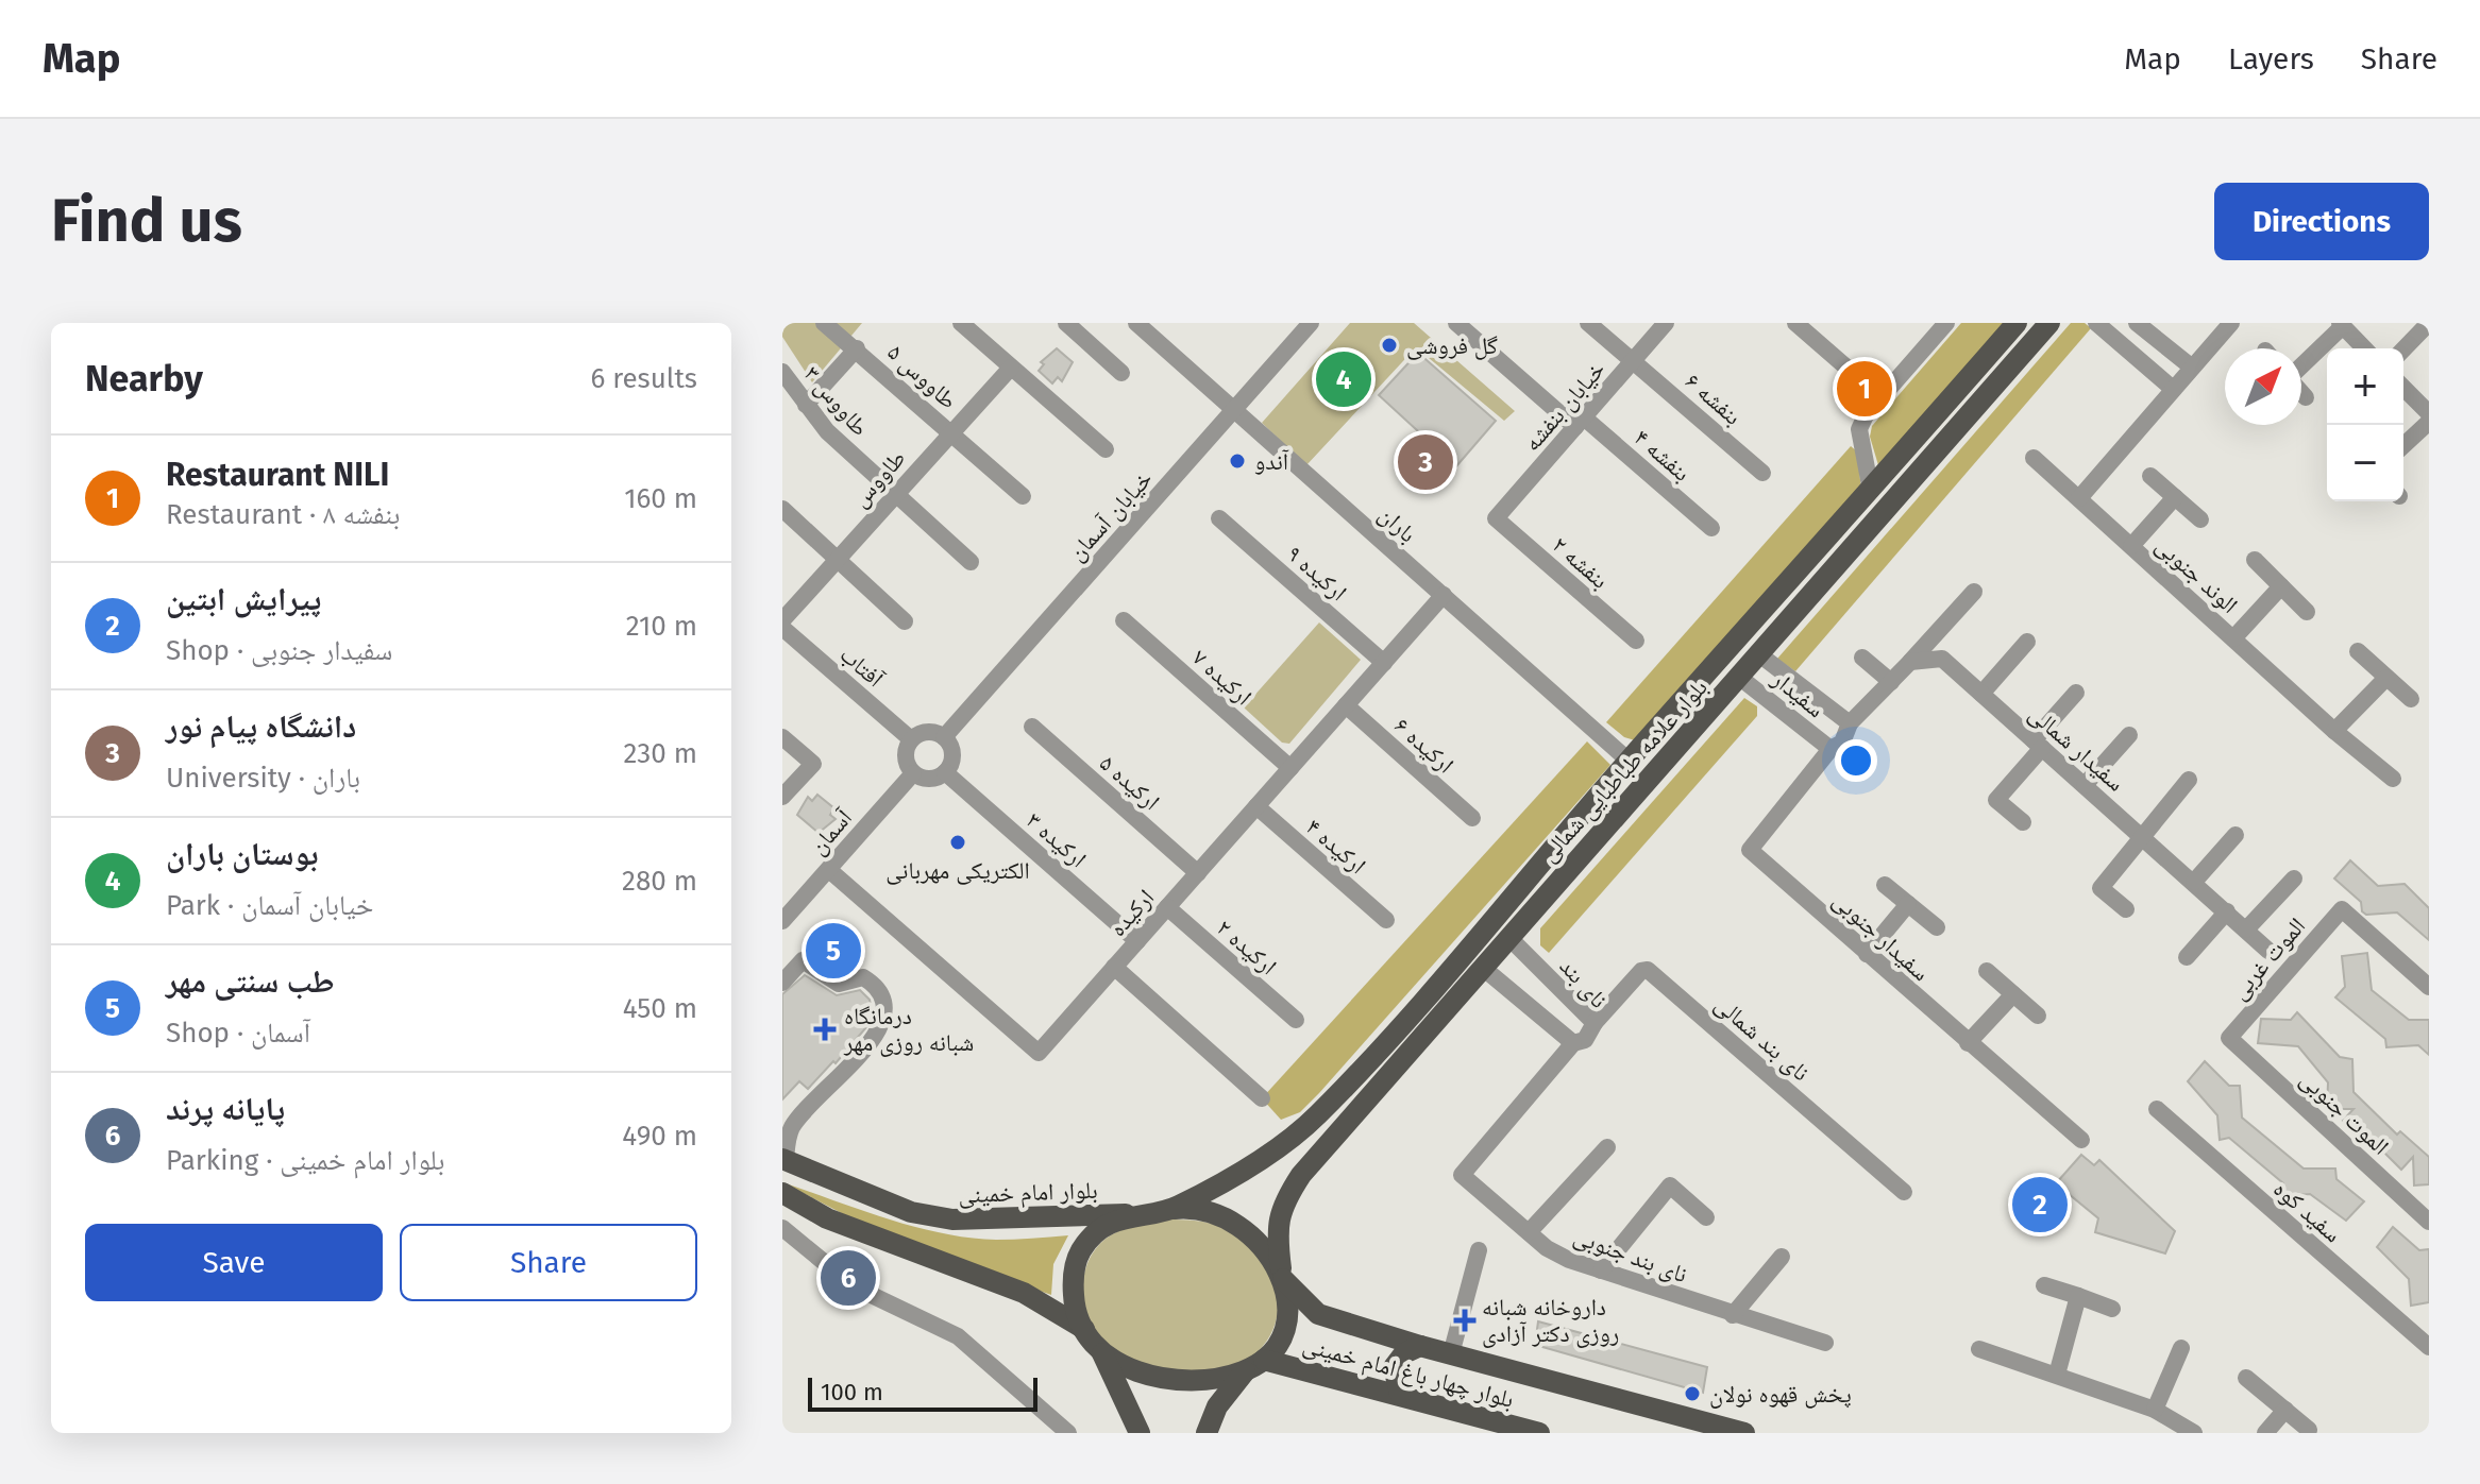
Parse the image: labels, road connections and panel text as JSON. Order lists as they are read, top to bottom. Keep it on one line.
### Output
{"streets":{"main road":["بلوار علامه طباطبایی شمالی","بلوار امام خمینی","بلوار چهار باغ امام خمینی"],"street":["طاووس ۵","بنفشه ۶","طاووس ۳","خیابان بنفشه","بنفشه ۴","طاووس","خیابان آسمان","باران","بنفشه ۲","ارکیده ۹","الوند جنوبی","آفتاب","ارکیده ۷","سفیدار","ارکیده ۶","سفیدار شمالی","ارکیده ۵","آسمان","ارکیده ۳","ارکیده ۴","ارکیده","سفیدار جنوبی","ارکیده ۲","الموت غربی","نای بند","نای بند شمالی","الموت جنوبی","سفید کوه","نای بند جنوبی"]},"crossings":[["طاووس ۵","طاووس"],["بنفشه ۶","خیابان بنفشه"],["طاووس ۳","طاووس"],["خیابان بنفشه","بنفشه ۴"],["خیابان بنفشه","بنفشه ۲"],["خیابان آسمان","باران"],["خیابان آسمان","آفتاب"],["خیابان آسمان","آسمان"],["خیابان آسمان","ارکیده ۳"],["باران","بلوار علامه طباطبایی شمالی"],["باران","ارکیده"],["ارکیده ۹","ارکیده"],["آفتاب","آسمان"],["آفتاب","ارکیده ۳"],["ارکیده ۷","ارکیده"],["سفیدار","بلوار علامه طباطبایی شمالی"],["سفیدار","سفیدار جنوبی"],["ارکیده ۶","ارکیده"],["بلوار علامه طباطبایی شمالی","نای بند"],["بلوار علامه طباطبایی شمالی","بلوار امام خمینی"],["بلوار علامه طباطبایی شمالی","بلوار چهار باغ امام خمینی"],["ارکیده ۵","ارکیده"],["آسمان","ارکیده ۳"],["آسمان","ارکیده"],["ارکیده ۳","ارکیده"],["ارکیده ۴","ارکیده"],["ارکیده","ارکیده ۲"],["الموت غربی","الموت جنوبی"],["نای بند","نای بند شمالی"],["نای بند","نای بند جنوبی"],["بلوار امام خمینی","بلوار چهار باغ امام خمینی"]],"places":{"other":["گل فروشی","آندو","الکتریکی مهربانی","پخش قهوه نولان"],"health":["درمانگاه شبانه روزی مهر","داروخانه شبانه روزی دکتر آزادی"]},"scale_bar":"100 m","north":"top right","page":{"header":"Map","nav":["Map","Layers","Share"],"buttons":["Directions",["Save","Share"]],"title":"Find us","heading":["Nearby","6 results"],"pins":["4","1","3","5","2","6"],"map_buttons":["+","−"],"list":[{"mark":"1","name":"Restaurant NILI","note":"Restaurant · بنفشه ۸","value":"160 m"},{"mark":"2","name":"پیرایش ابتین","note":"Shop · سفیدار جنوبی","value":"210 m"},{"mark":"3","name":"دانشگاه پیام نور","note":"University · باران","value":"230 m"},{"mark":"4","name":"بوستان باران","note":"Park · خیابان آسمان","value":"280 m"},{"mark":"5","name":"طب سنتی مهر","note":"Shop · آسمان","value":"450 m"},{"mark":"6","name":"پایانه پرند","note":"Parking · بلوار امام خمینی","value":"490 m"}],"scale":"100 m"}}
